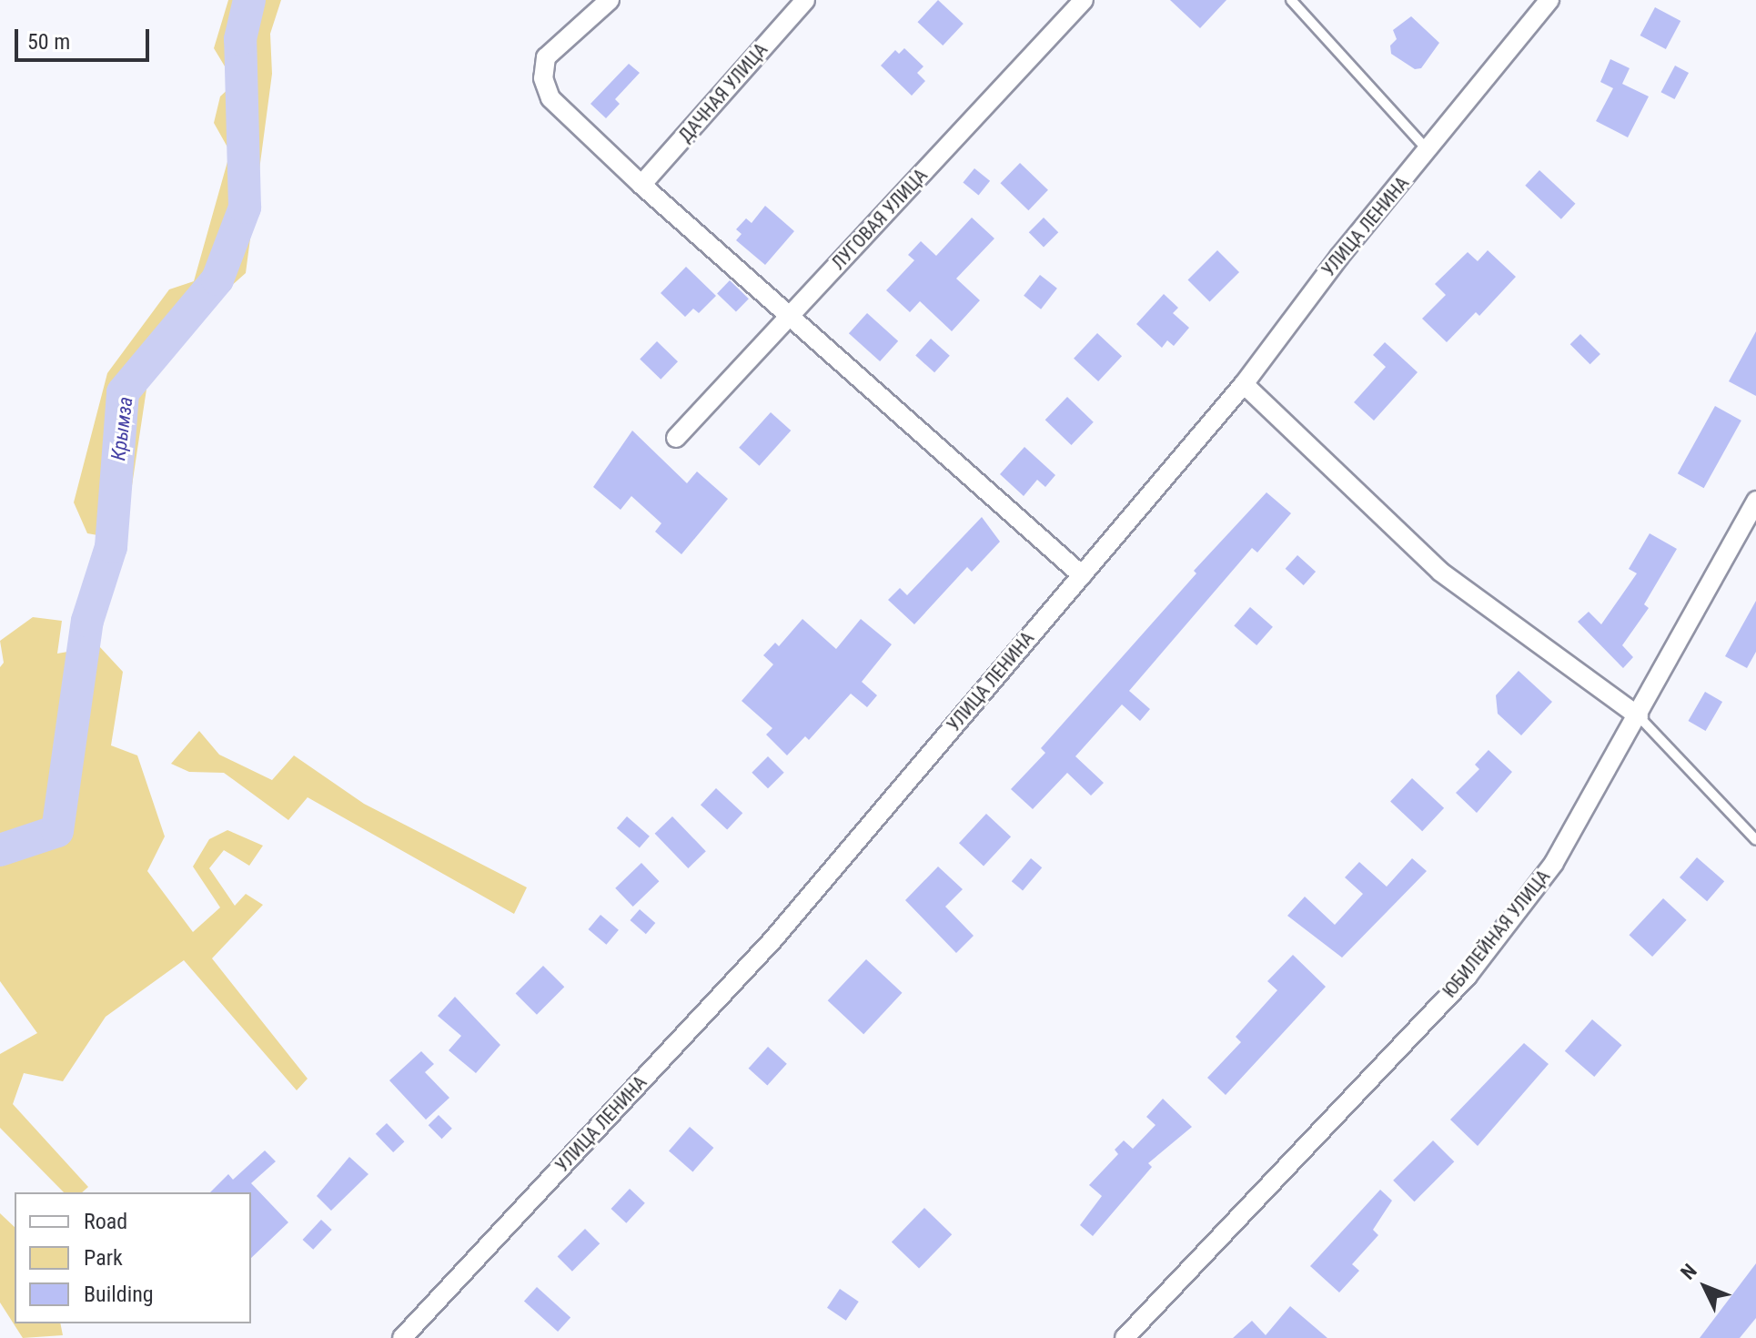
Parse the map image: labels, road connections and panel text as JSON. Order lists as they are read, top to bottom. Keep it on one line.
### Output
{"streets":{"street":["ДАЧНАЯ УЛИЦА","ЛУГОВАЯ УЛИЦА","УЛИЦА ЛЕНИНА","ЮБИЛЕЙНАЯ УЛИЦА"]},"water":["Крымза"],"legend":["Road","Park","Building"],"scale_bar":"50 m","north":"top left"}
